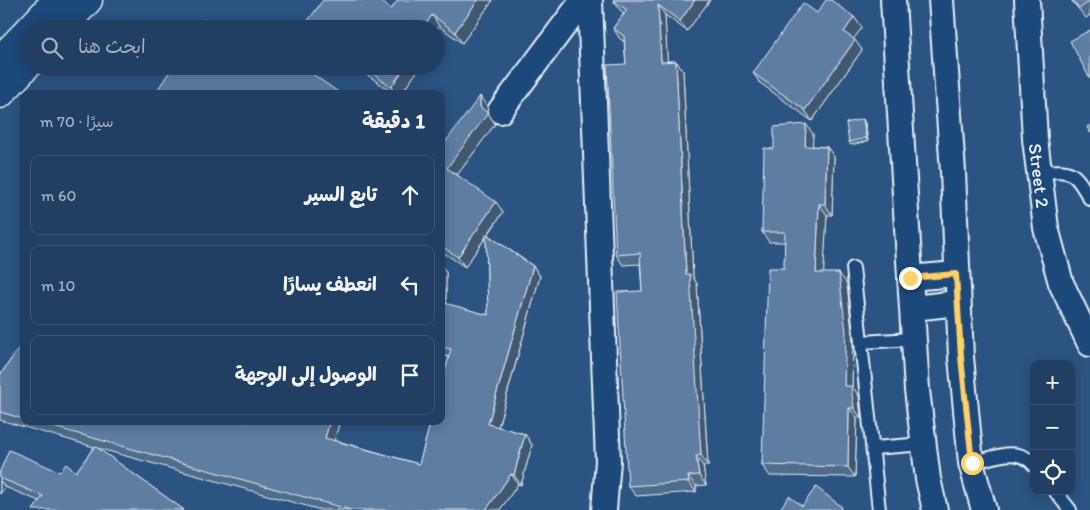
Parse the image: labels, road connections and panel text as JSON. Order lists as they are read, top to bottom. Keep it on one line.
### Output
{"streets":{"street":["Street 2"]},"page":{"search":"ابحث هنا","heading":["1 دقيقة","سيرًا · 70 m"],"list":[["تابع السير","60 m"],["انعطف يسارًا","10 m"],"الوصول إلى الوجهة"],"map_buttons":["+","−"]}}
